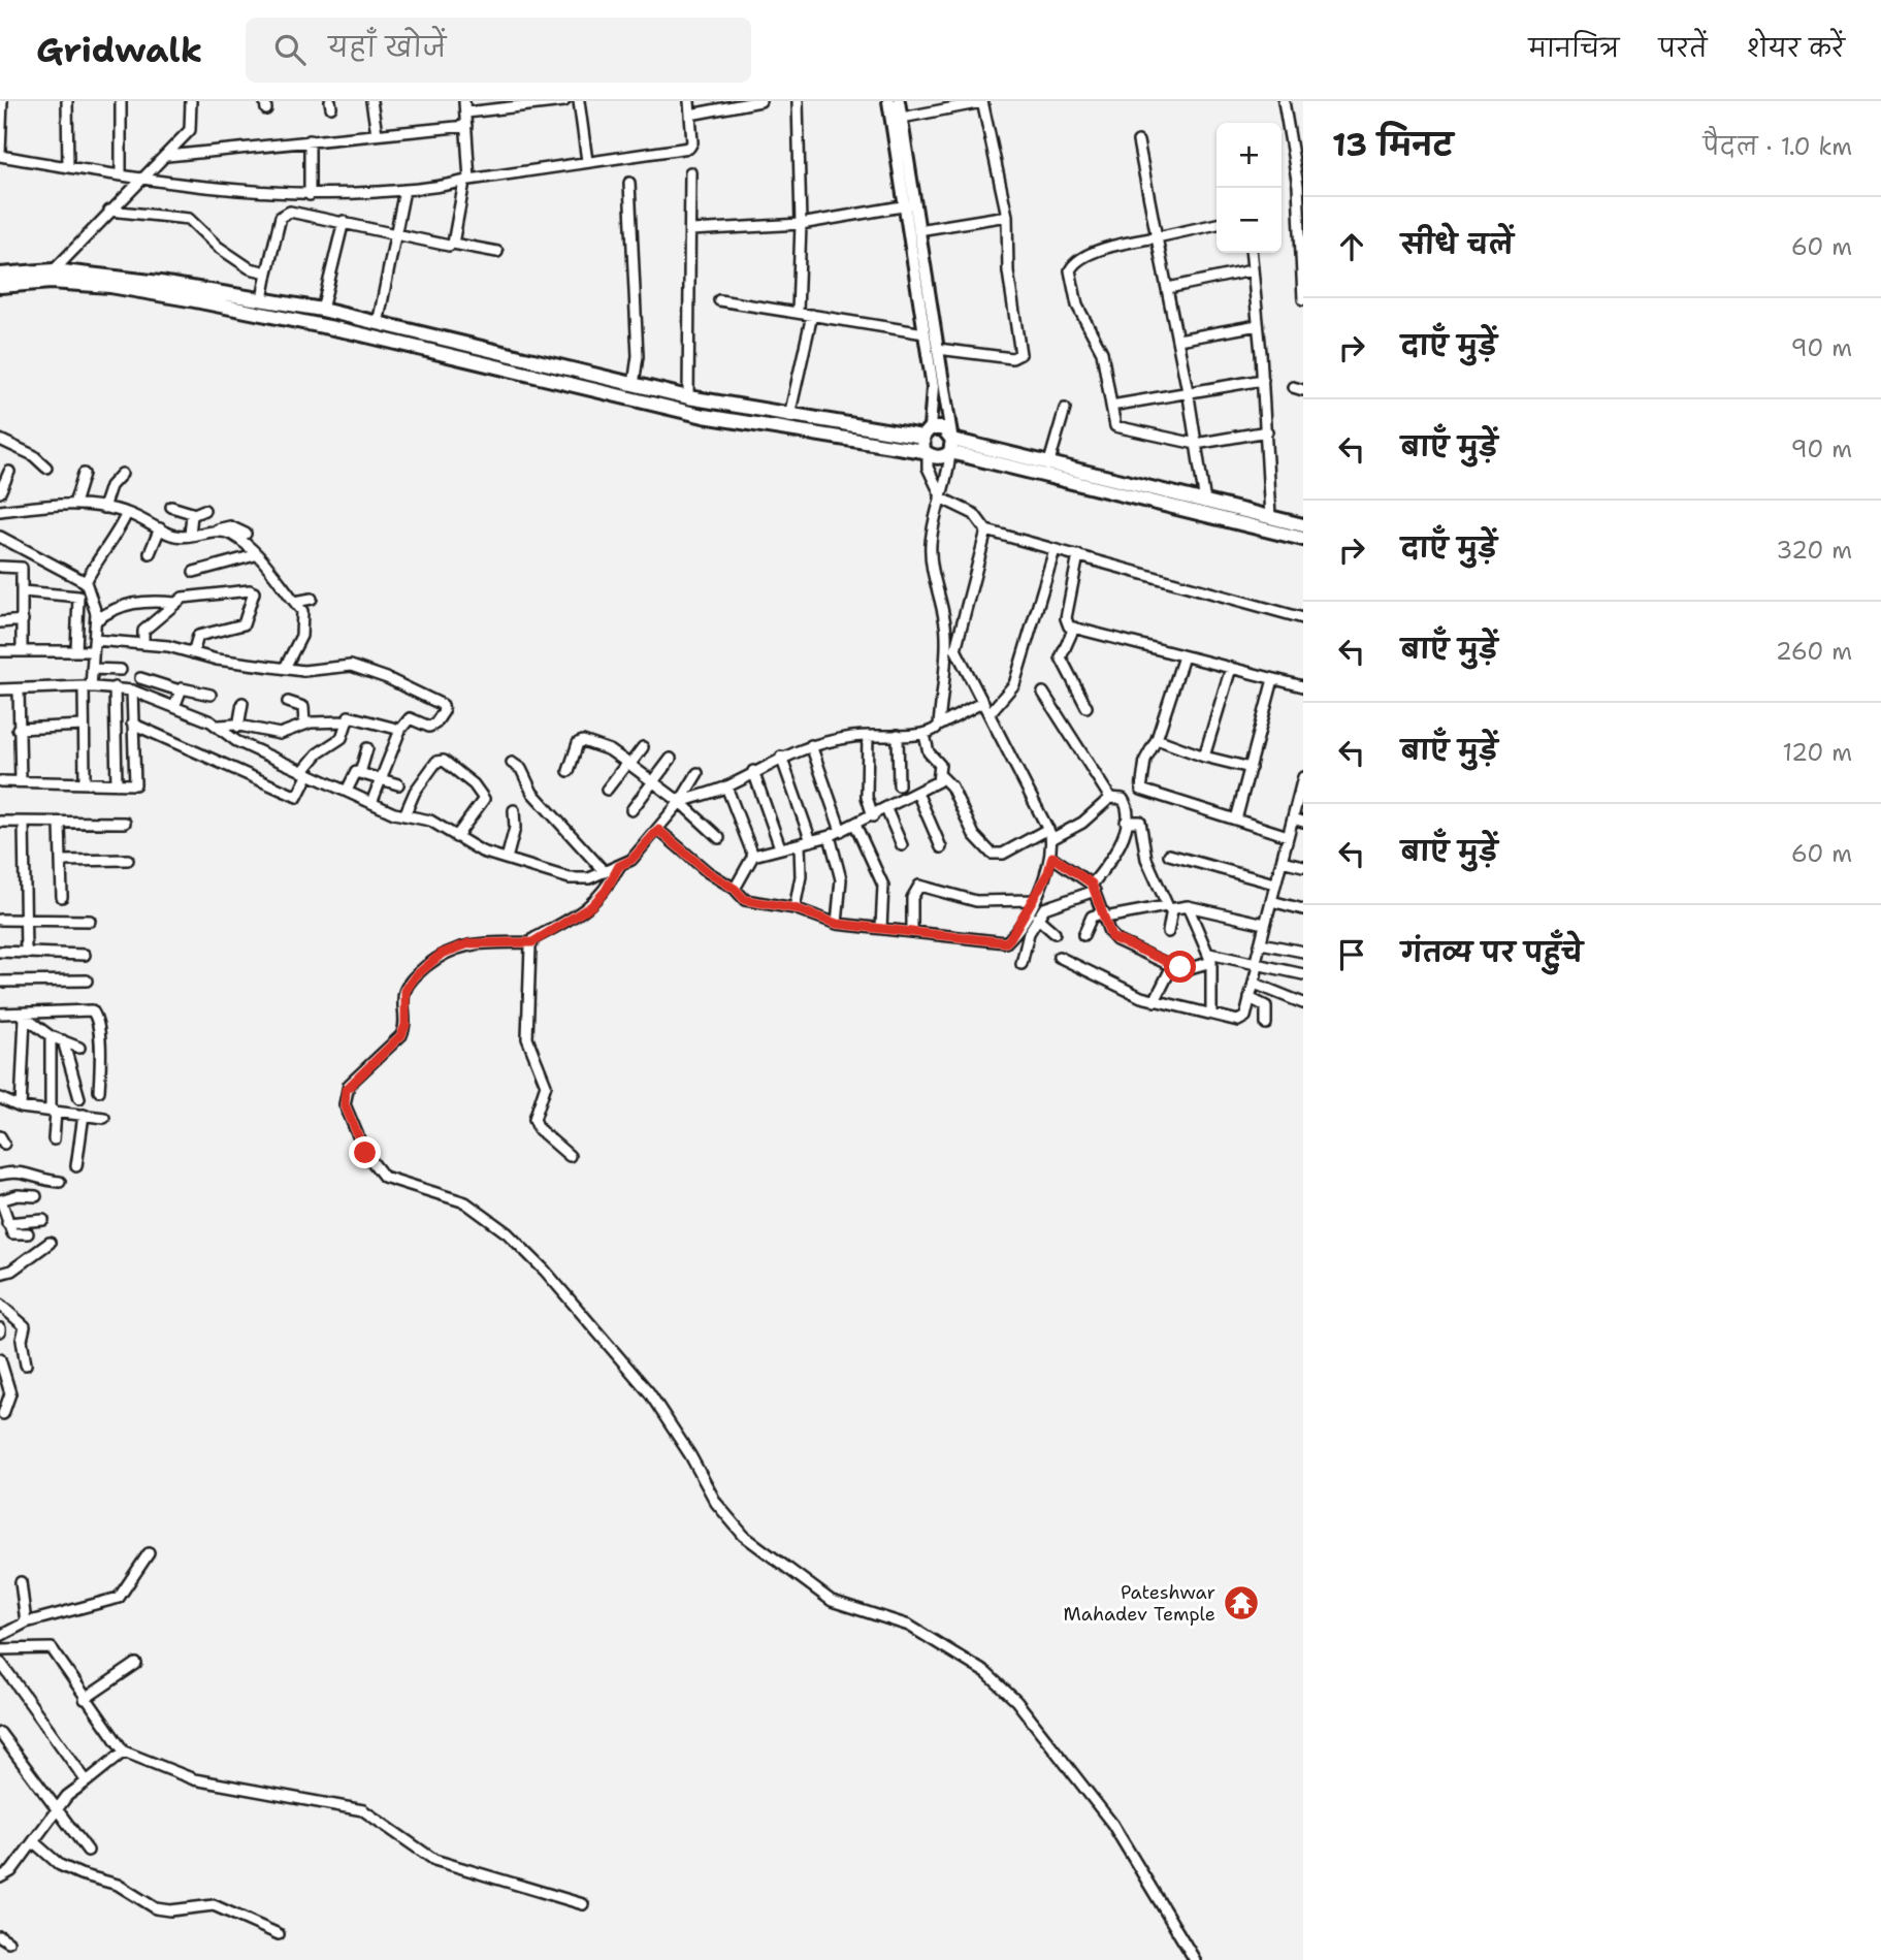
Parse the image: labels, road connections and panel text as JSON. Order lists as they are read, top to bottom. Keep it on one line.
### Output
{"places":{"temple":["Pateshwar Mahadev Temple"]},"page":{"header":"Gridwalk","search":"यहाँ खोजें","nav":["मानचित्र","परतें","शेयर करें"],"heading":["13 मिनट","पैदल · 1.0 km"],"map_buttons":["+","−"],"list":[["सीधे चलें","60 m"],["दाएँ मुड़ें","90 m"],["बाएँ मुड़ें","90 m"],["दाएँ मुड़ें","320 m"],["बाएँ मुड़ें","260 m"],["बाएँ मुड़ें","120 m"],["बाएँ मुड़ें","60 m"],"गंतव्य पर पहुँचे"]}}
